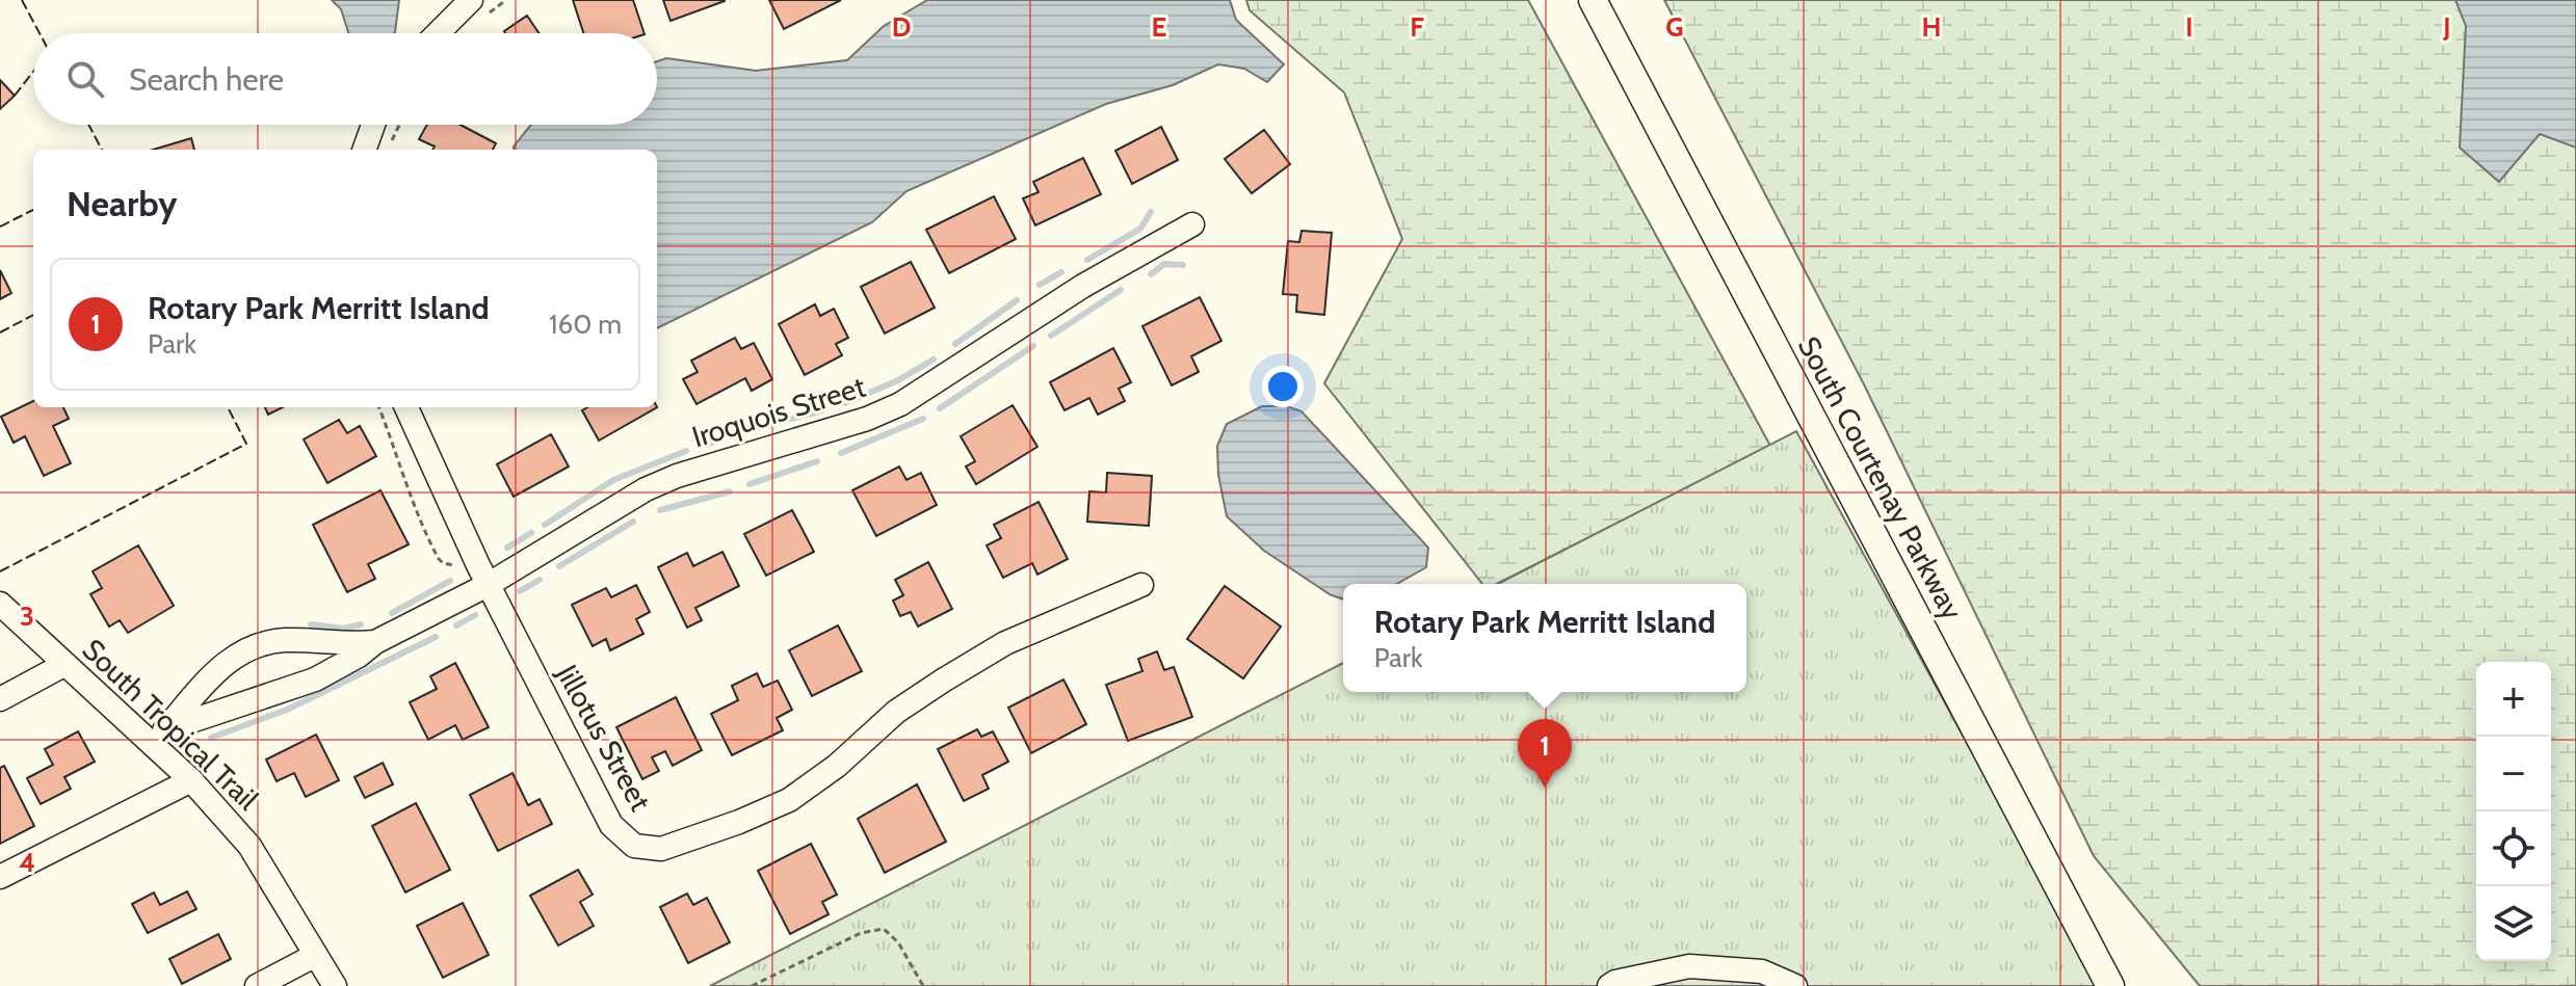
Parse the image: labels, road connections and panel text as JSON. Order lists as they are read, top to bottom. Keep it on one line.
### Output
{"streets":{"main road":["South Courtenay Parkway"],"street":["Iroquois Street","South Tropical Trail","Jillotus Street"]},"crossings":[["Iroquois Street","South Tropical Trail"],["Iroquois Street","Jillotus Street"]],"page":{"search":"Search here","heading":"Nearby","list":[{"mark":"1","name":"Rotary Park Merritt Island","note":"Park","value":"160 m"}],"popup":["Rotary Park Merritt Island","Park"],"map_buttons":["+","−"],"pins":"1"},"grid":{"columns":["D","E","F","G","H","I","J"],"rows":["3","4"]}}
